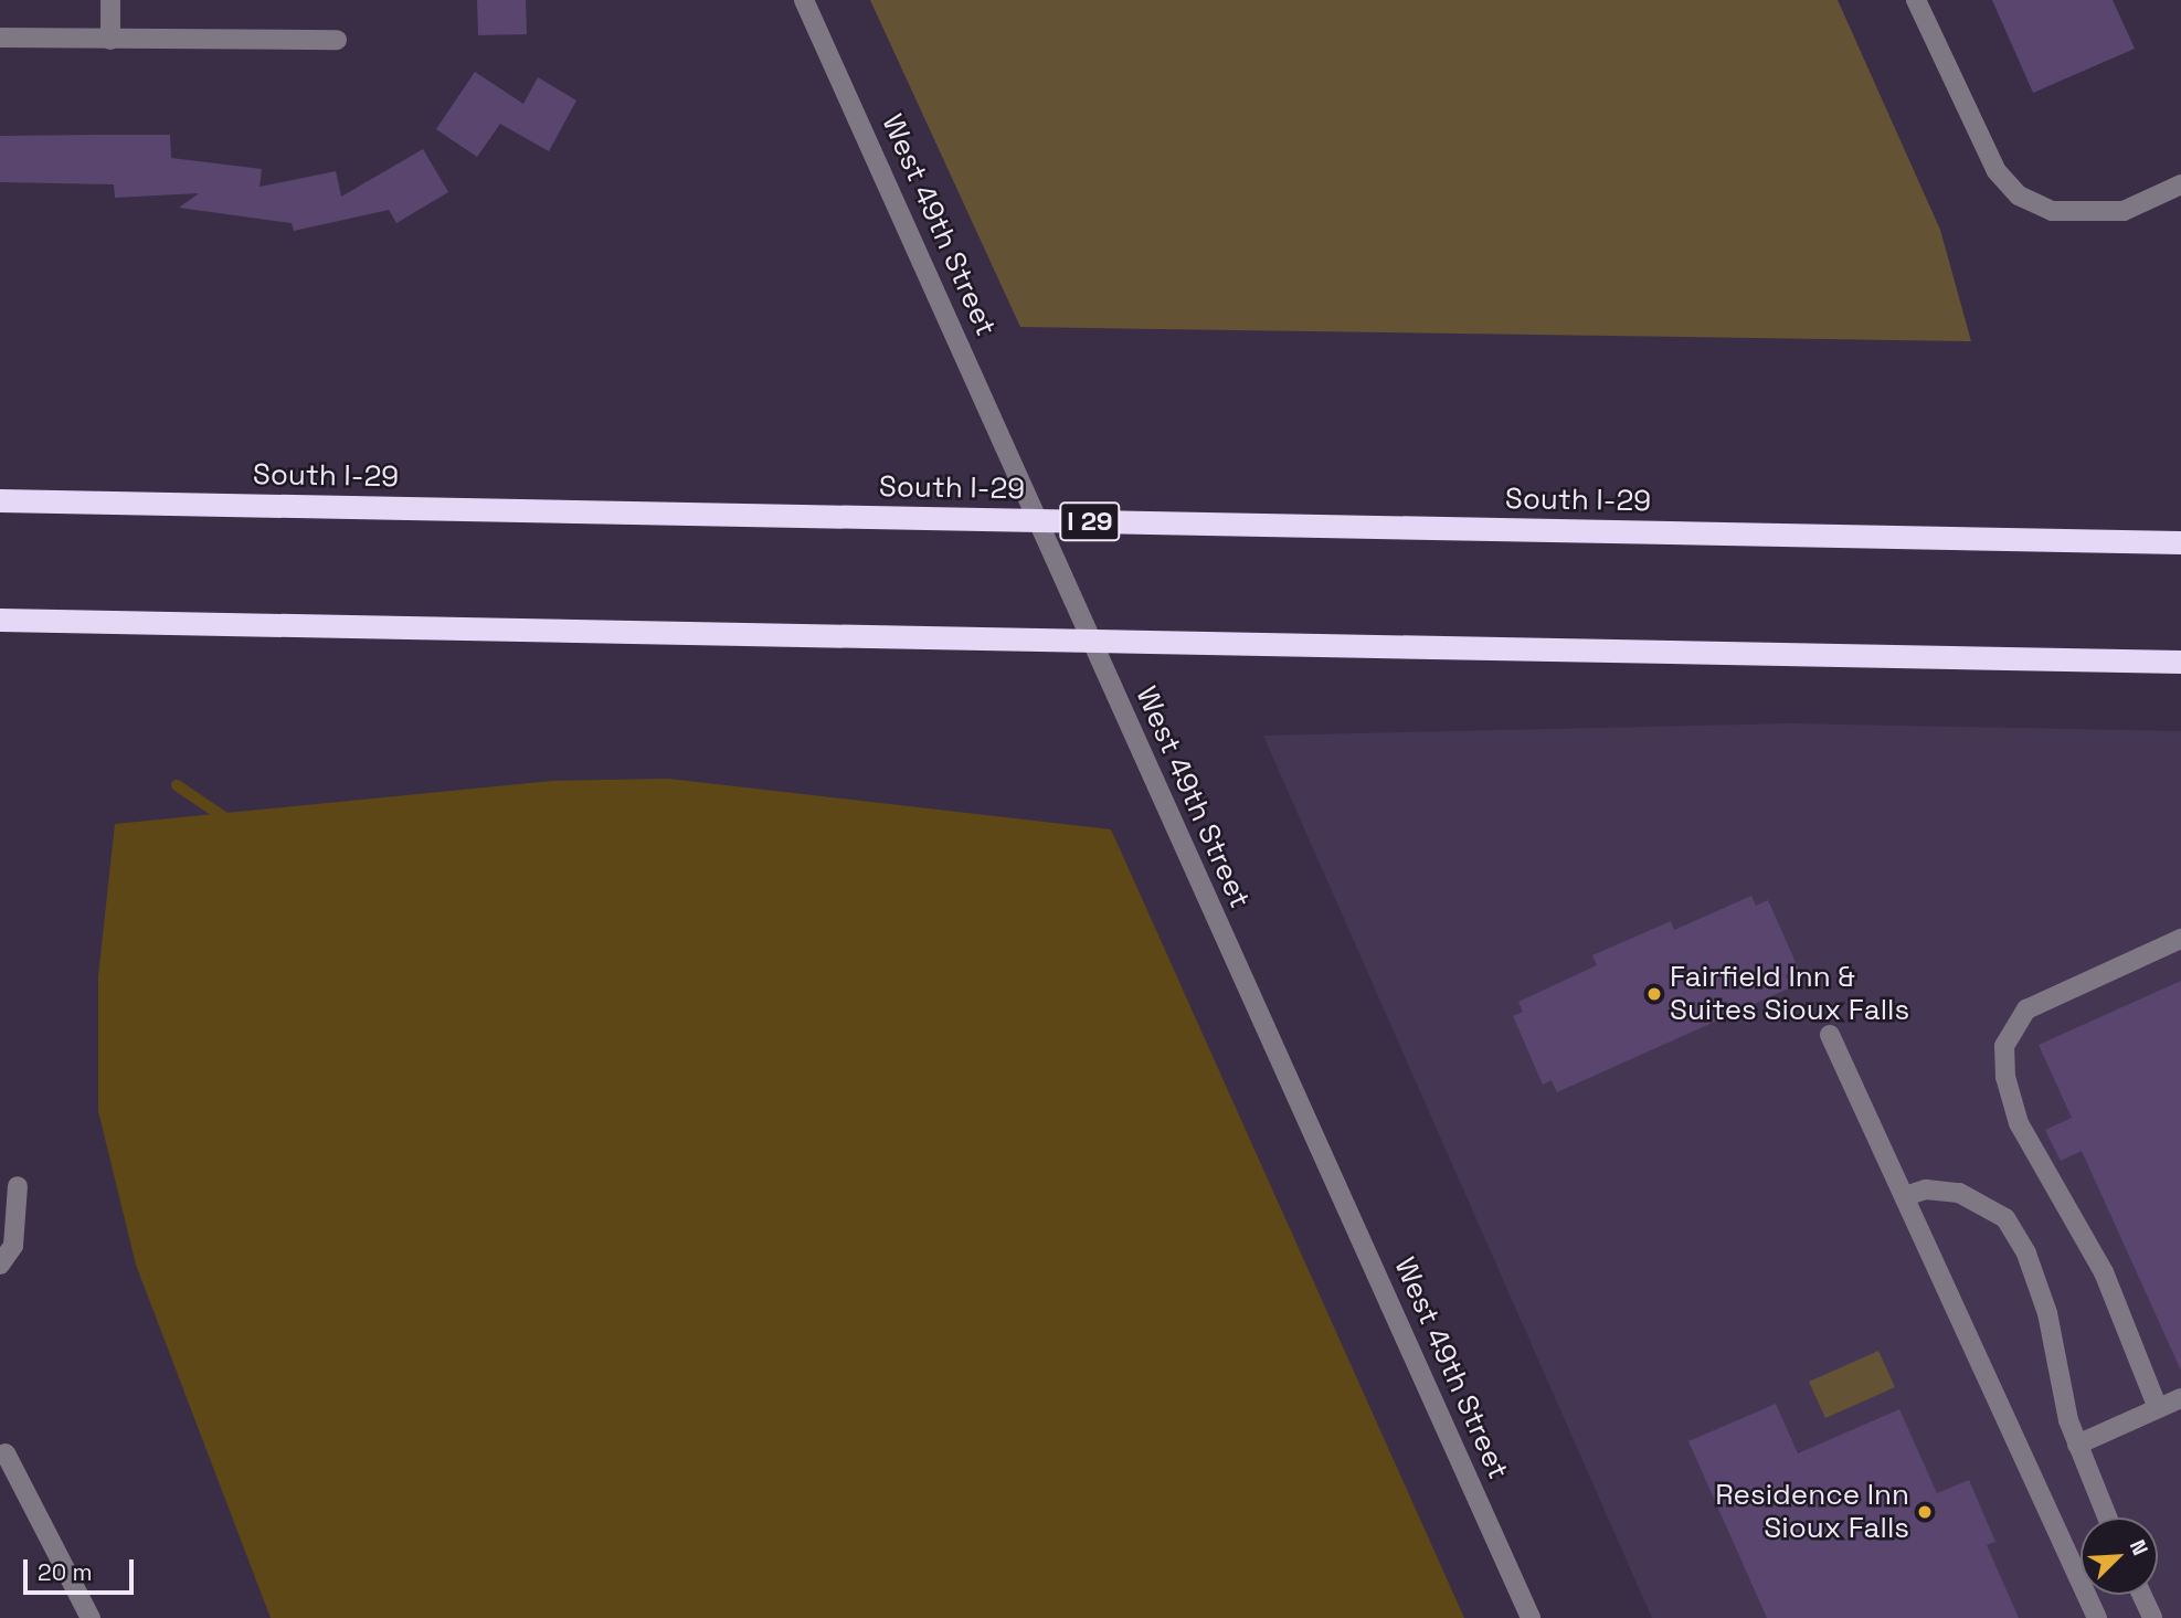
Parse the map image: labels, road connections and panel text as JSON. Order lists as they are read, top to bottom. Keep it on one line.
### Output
{"streets":{"highway":["South I-29","I 29"],"street":["West 49th Street"]},"places":["Fairfield Inn & Suites Sioux Falls","Residence Inn Sioux Falls"],"scale_bar":"20 m","north":"top right"}
